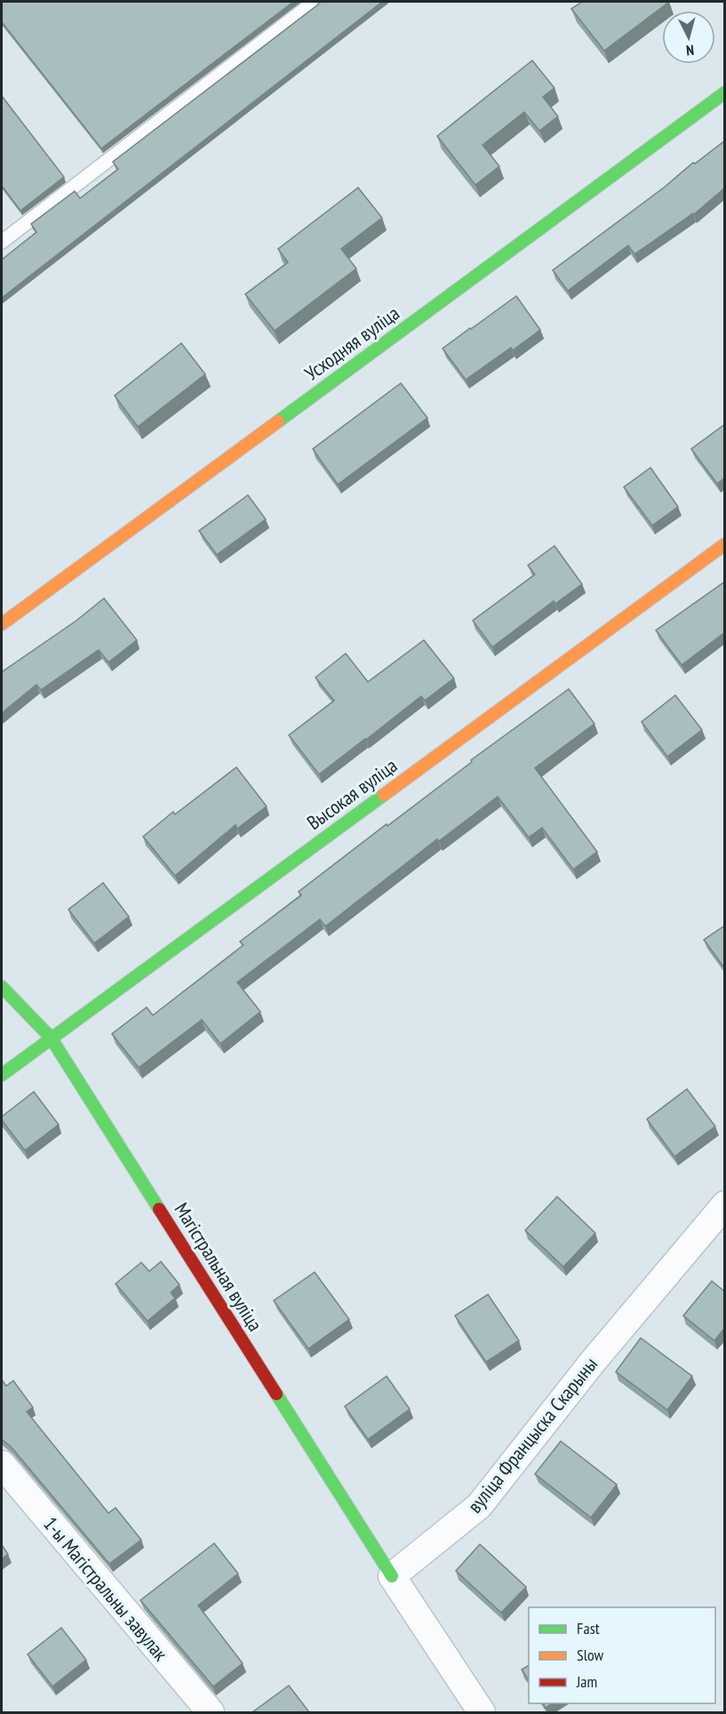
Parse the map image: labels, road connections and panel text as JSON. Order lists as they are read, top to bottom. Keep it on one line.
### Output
{"streets":{"street":["Усходняя вуліца","Высокая вуліца","Магістральная вуліца","вуліца Францыска Скарыны","1-ы Магістральны завулак"]},"crossings":[["Высокая вуліца","Магістральная вуліца"],["Магістральная вуліца","вуліца Францыска Скарыны"]],"legend":["Fast","Slow","Jam"],"north":"bottom"}
